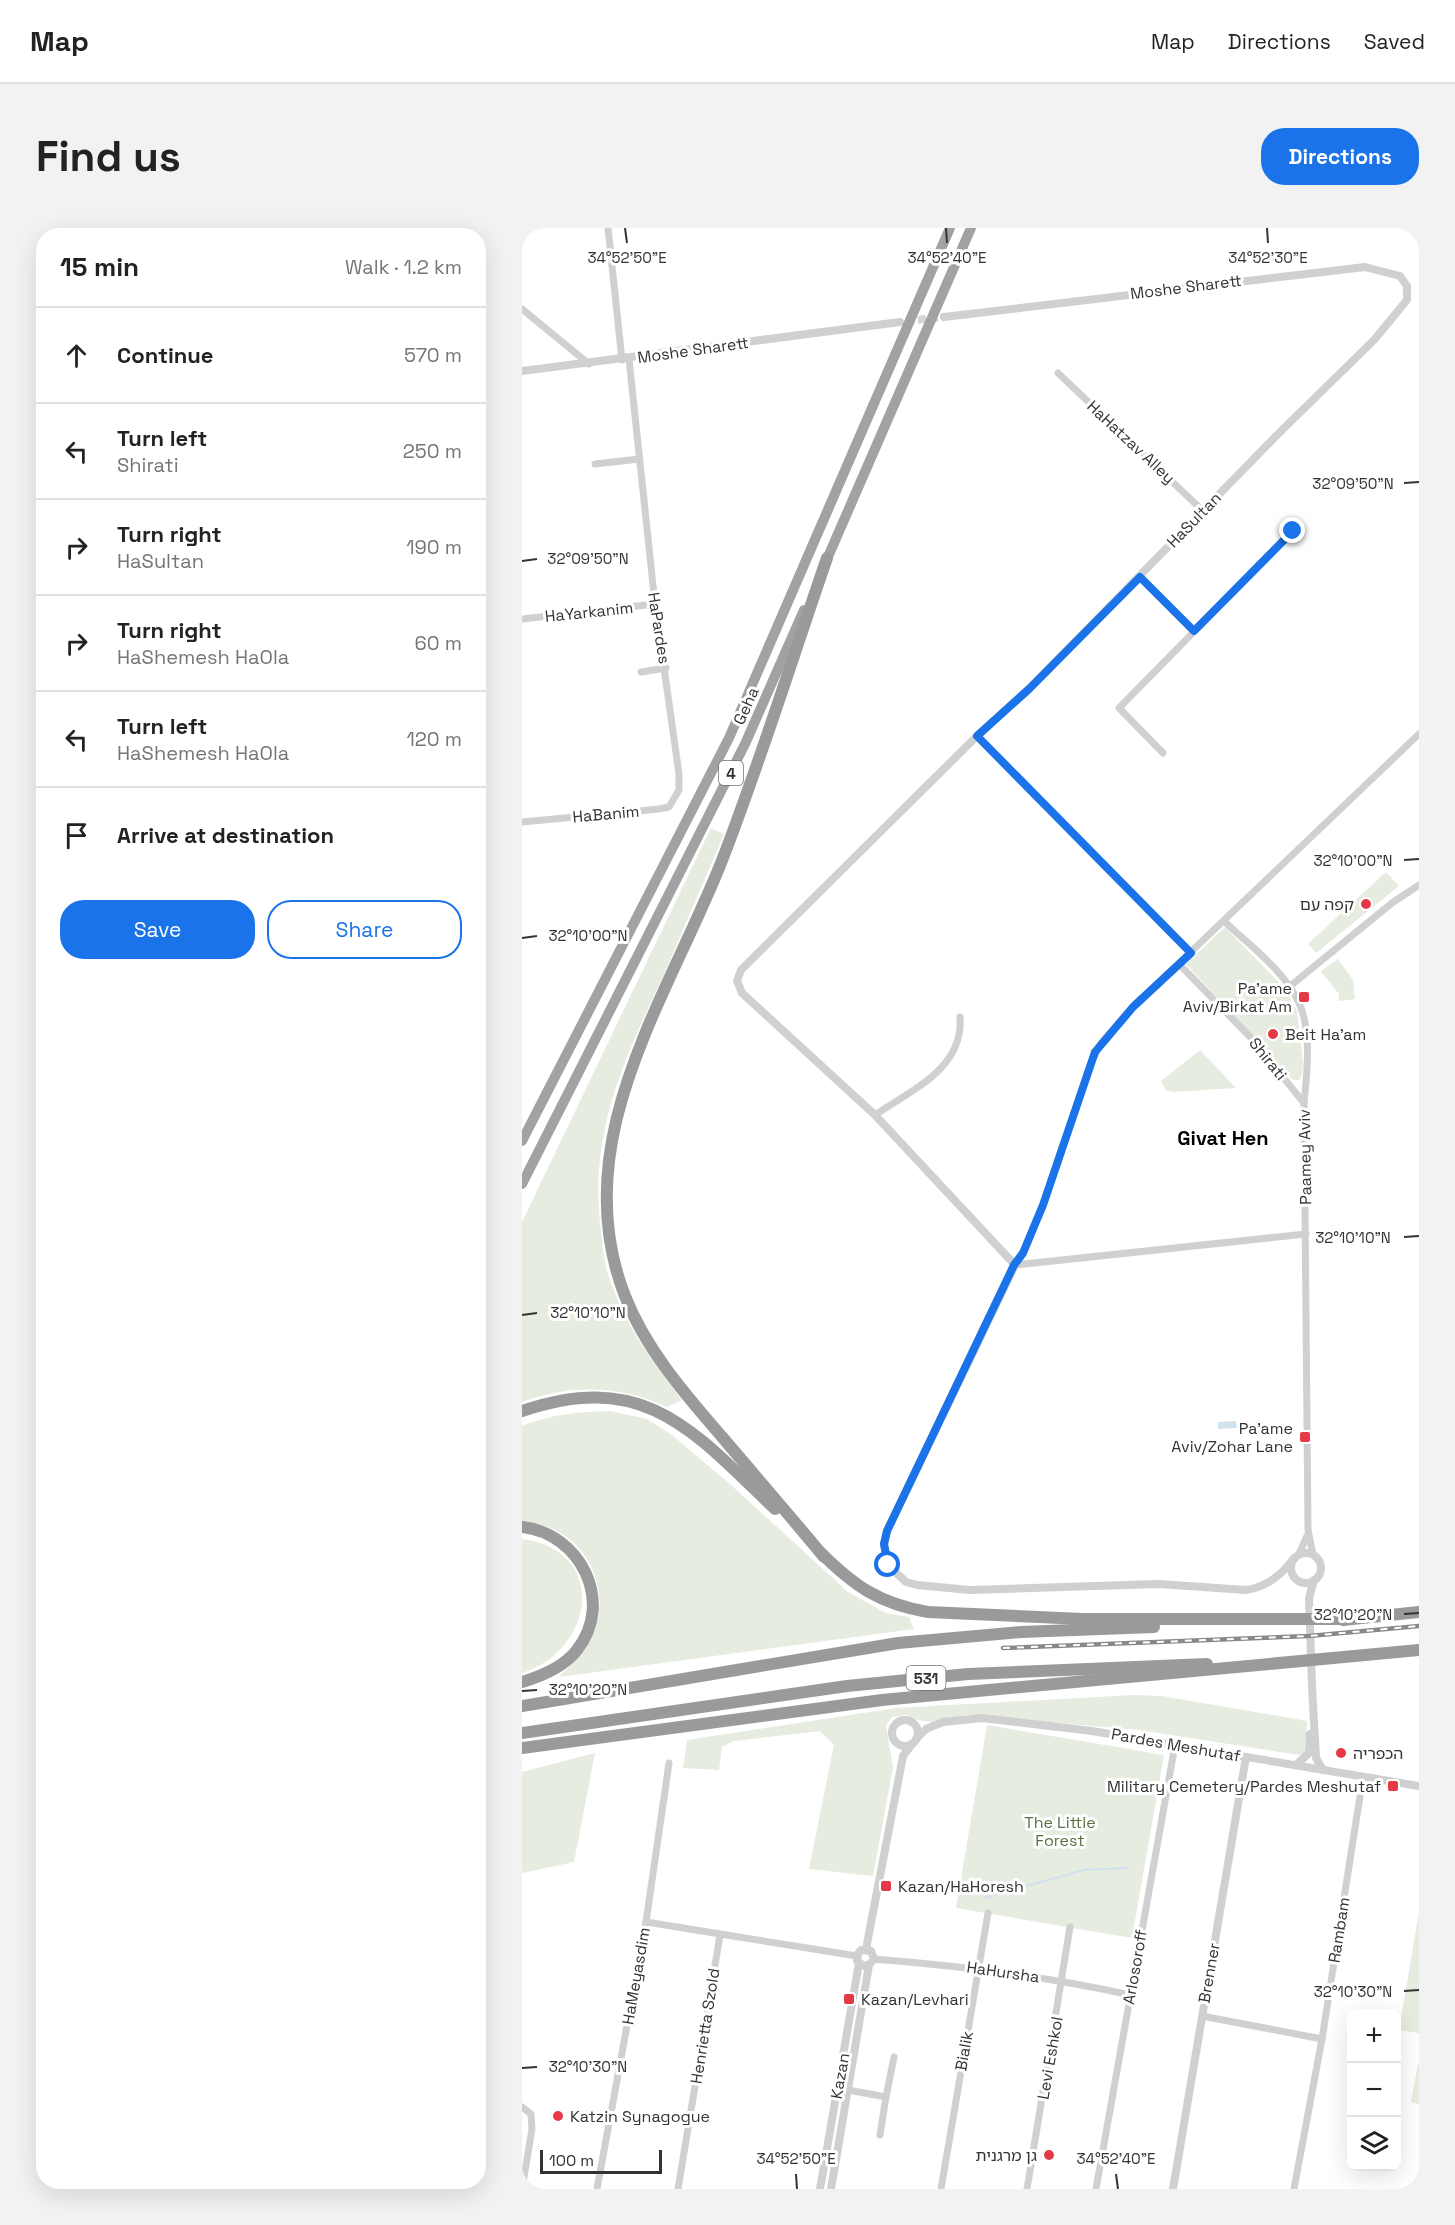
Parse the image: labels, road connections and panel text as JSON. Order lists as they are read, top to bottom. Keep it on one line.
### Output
{"streets":{"highway":["Geha","4","531"],"street":["Moshe Sharett","HaHatzav Alley","HaSultan","HaYarkanim","HaPardes","HaBanim","Shirati","Paamey Aviv","Pardes Meshutaf","Rambam","Arlosoroff","HaHursha","Brenner","HaMeyasdim","Henrietta Szold","Bialik","Levi Eshkol","Kazan"]},"crossings":[["Moshe Sharett","HaSultan"],["Moshe Sharett","HaPardes"],["HaHatzav Alley","HaSultan"],["HaYarkanim","HaPardes"],["HaPardes","HaBanim"],["Shirati","Paamey Aviv"],["Pardes Meshutaf","Rambam"],["Pardes Meshutaf","Arlosoroff"],["Pardes Meshutaf","Brenner"],["Arlosoroff","HaHursha"],["HaHursha","Bialik"],["HaHursha","Levi Eshkol"],["HaHursha","Kazan"]],"districts":["Givat Hen"],"parks":["The Little Forest"],"places":{"other":["קפה עם","Beit Ha'am","הכפריה","Katzin Synagogue","גן מרגנית"],"transit":["Pa'ame Aviv/Birkat Am","Pa'ame Aviv/Zohar Lane","Military Cemetery/Pardes Meshutaf","Kazan/HaHoresh","Kazan/Levhari"]},"scale_bar":"100 m","page":{"header":"Map","nav":["Map","Directions","Saved"],"buttons":["Directions",["Save","Share"]],"title":"Find us","heading":["15 min","Walk · 1.2 km"],"list":[["Continue","570 m"],["Turn left","Shirati","250 m"],["Turn right","HaSultan","190 m"],["Turn right","HaShemesh HaOla","60 m"],["Turn left","HaShemesh HaOla","120 m"],"Arrive at destination"],"map_buttons":["+","−"],"scale":"100 m"},"coordinates":["34°52'50\"E","34°52'40\"E","34°52'30\"E","32°09'50\"N","32°10'00\"N","32°10'10\"N","32°10'20\"N","32°10'30\"N"]}
